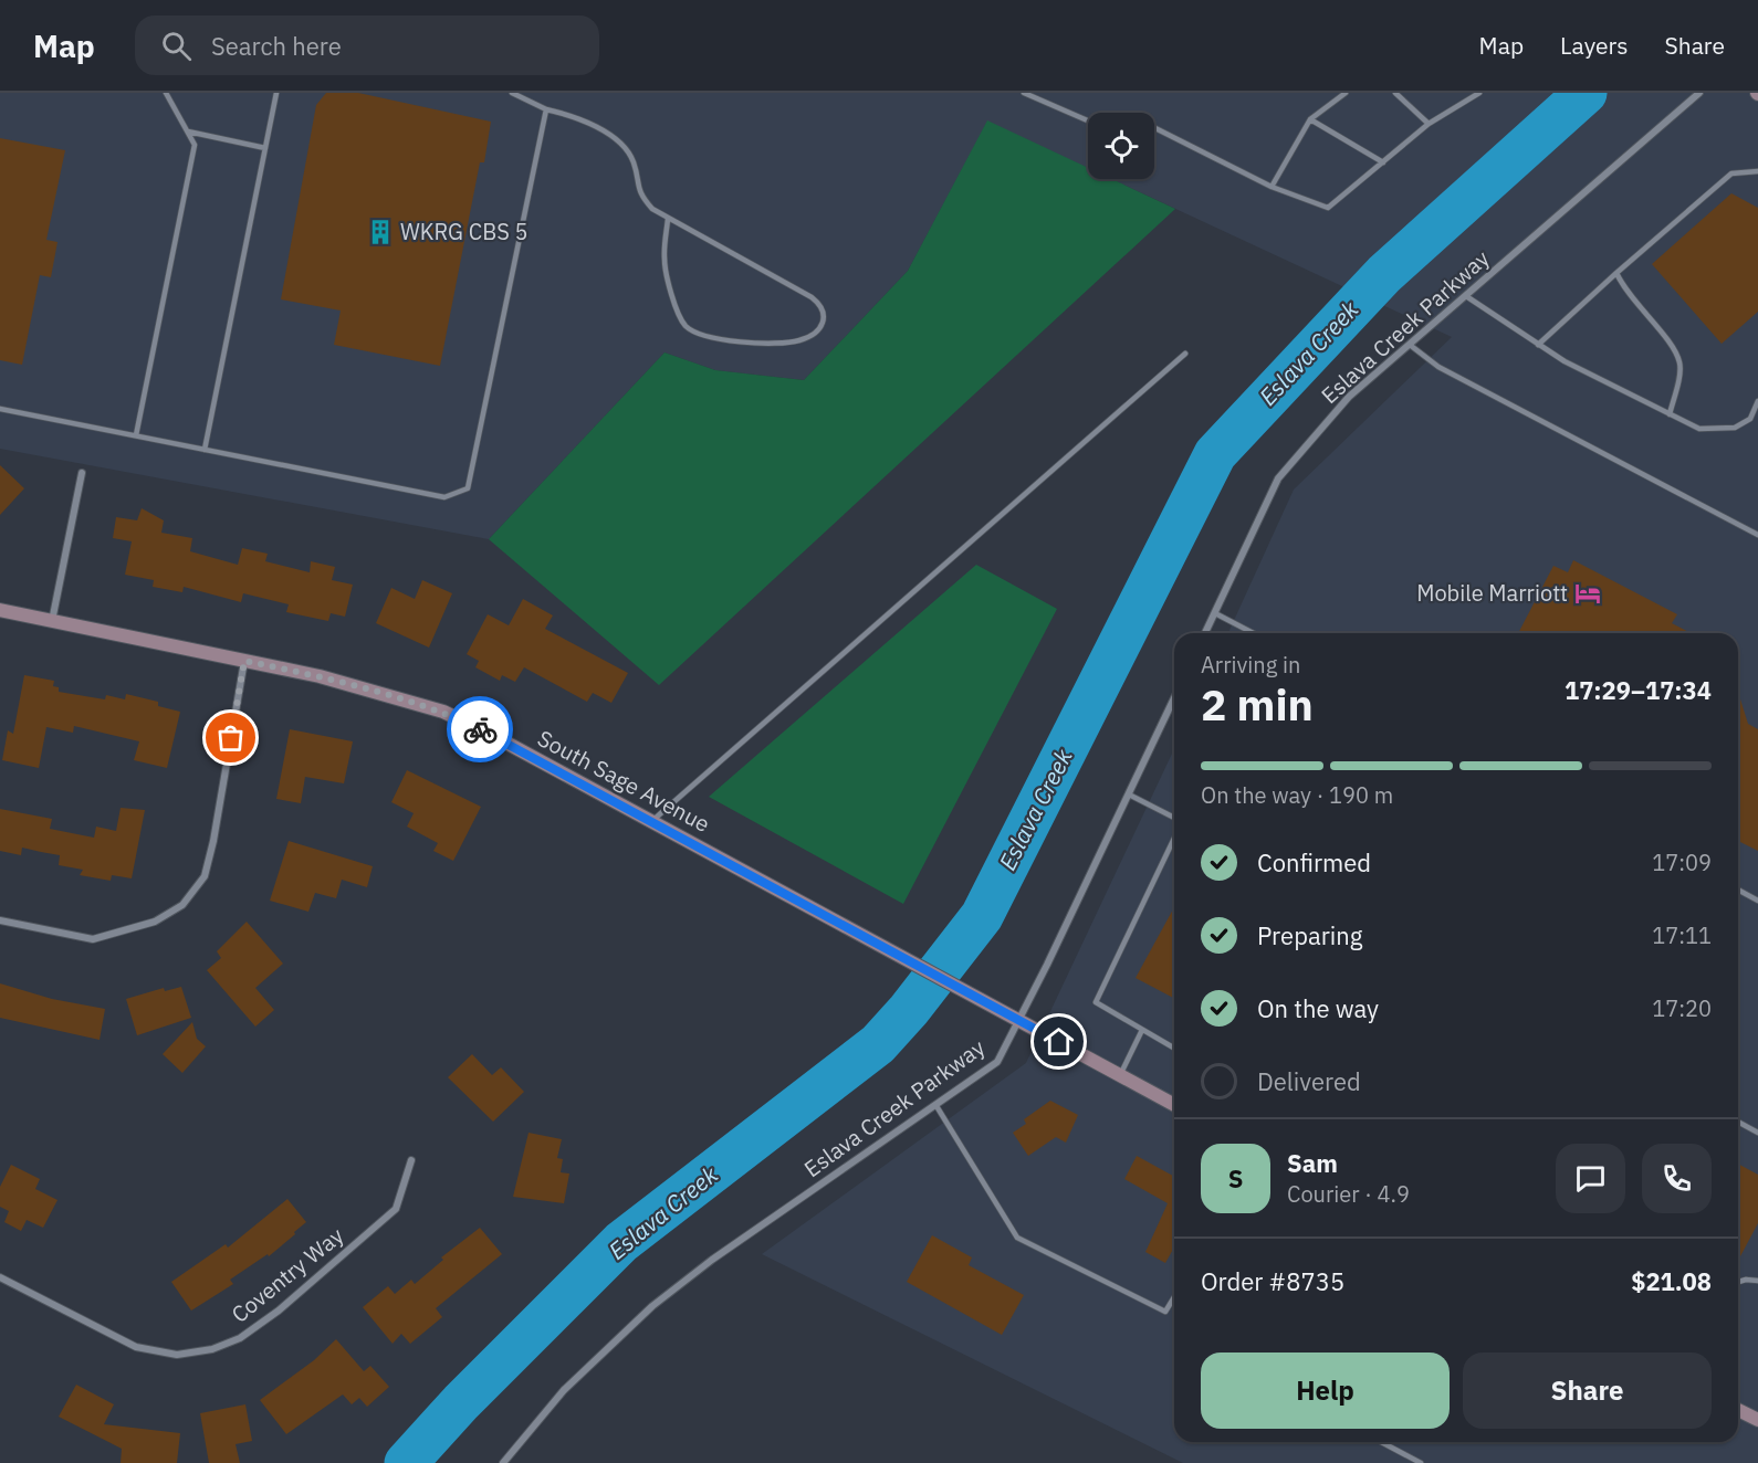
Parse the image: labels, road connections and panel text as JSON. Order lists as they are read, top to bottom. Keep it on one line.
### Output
{"streets":{"street":["Eslava Creek Parkway","South Sage Avenue","Coventry Way"]},"crossings":[["Eslava Creek Parkway","South Sage Avenue"]],"water":["Eslava Creek"],"places":{"building":["WKRG CBS 5"],"hotel":["Mobile Marriott"]},"page":{"header":"Map","search":"Search here","nav":["Map","Layers","Share"],"heading":["2 min","Arriving in","17:29–17:34"],"panel":["Sam","Courier · 4.9","Order #8735","$21.08"],"bar":"On the way · 190 m","list":[["Confirmed","17:09"],["Preparing","17:11"],["On the way","17:20"],"Delivered"],"round":"S","buttons":["Help","Share"]}}
